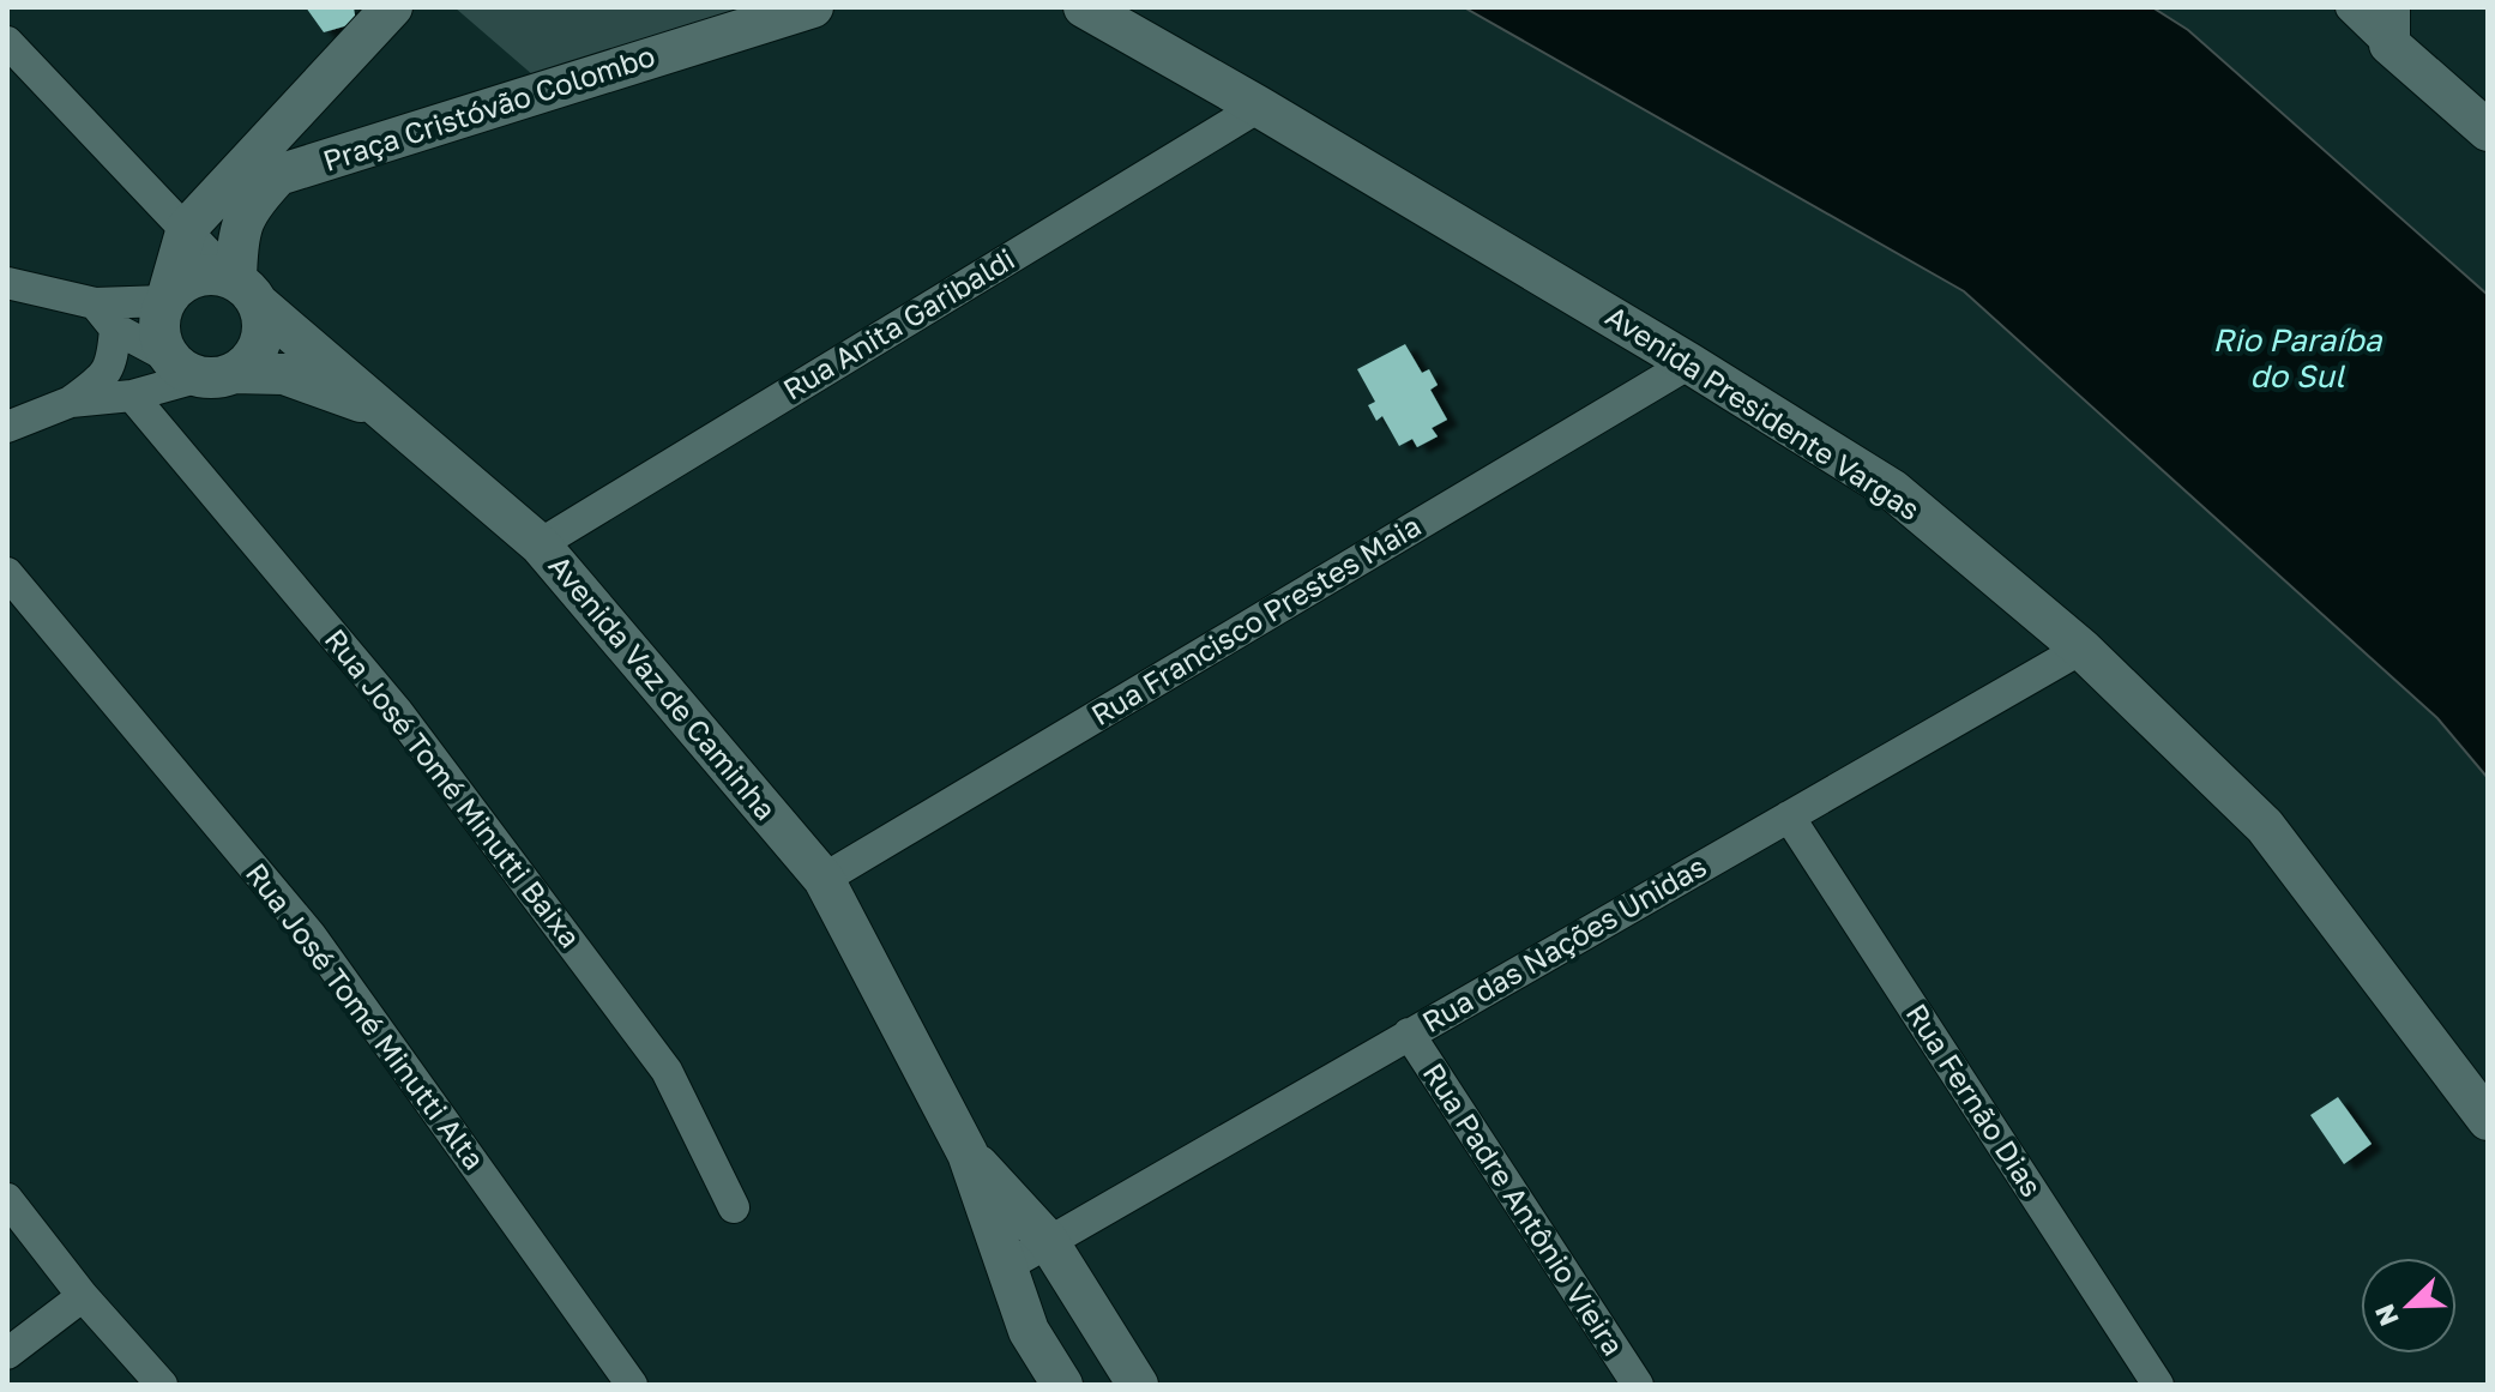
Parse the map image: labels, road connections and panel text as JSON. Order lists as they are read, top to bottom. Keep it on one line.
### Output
{"streets":{"street":["Praça Cristóvão Colombo","Rua Anita Garibaldi","Avenida Presidente Vargas","Rua Francisco Prestes Maia","Avenida Vaz de Caminha","Rua José Tomé Minutti Baixa","Rua das Nações Unidas","Rua José Tomé Minutti Alta","Rua Fernão Dias","Rua Padre Antônio Vieira"]},"crossings":[["Praça Cristóvão Colombo","Avenida Vaz de Caminha"],["Rua Anita Garibaldi","Avenida Presidente Vargas"],["Rua Anita Garibaldi","Avenida Vaz de Caminha"],["Avenida Presidente Vargas","Rua Francisco Prestes Maia"],["Avenida Presidente Vargas","Rua das Nações Unidas"],["Rua Francisco Prestes Maia","Avenida Vaz de Caminha"],["Avenida Vaz de Caminha","Rua das Nações Unidas"],["Rua das Nações Unidas","Rua Fernão Dias"],["Rua das Nações Unidas","Rua Padre Antônio Vieira"]],"water":["Rio Paraíba do Sul"],"north":"bottom left"}
